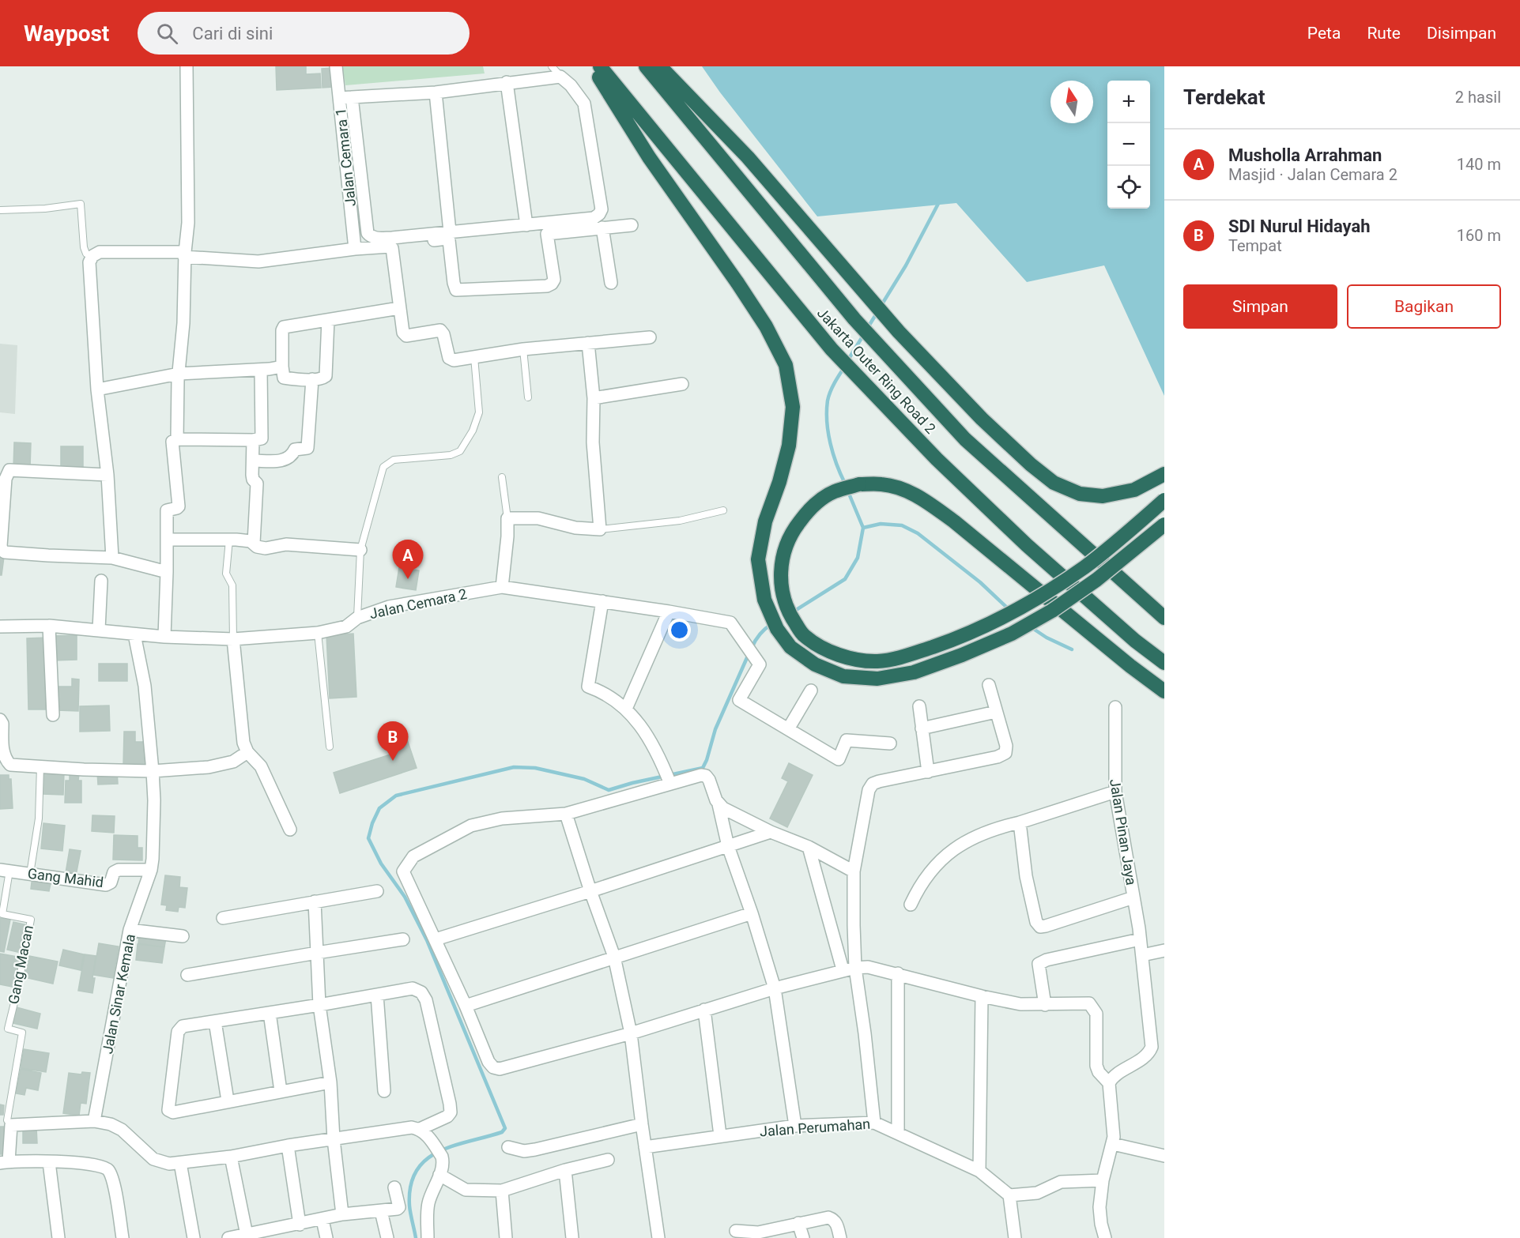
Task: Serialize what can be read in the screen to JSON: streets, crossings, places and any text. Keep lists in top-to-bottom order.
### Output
{
  "streets": {
    "highway": ["Jakarta Outer Ring Road 2"],
    "street": [
      "Jalan Cemara 1",
      "Jalan Cemara 2",
      "Jalan Pinan Jaya",
      "Gang Mahid",
      "Jalan Sinar Kemala",
      "Jalan Perumahan"
    ],
    "lane": ["Gang Macan"]
  },
  "crossings": [
    ["Jalan Cemara 2", "Jalan Sinar Kemala"],
    ["Gang Mahid", "Gang Macan"],
    ["Gang Mahid", "Jalan Sinar Kemala"]
  ],
  "north": "top",
  "page": {
    "header": "Waypost",
    "search": "Cari di sini",
    "nav": ["Peta", "Rute", "Disimpan"],
    "heading": ["Terdekat", "2 hasil"],
    "map_buttons": ["+", "−"],
    "list": [
      {
        "mark": "A",
        "name": "Musholla Arrahman",
        "note": "Masjid · Jalan Cemara 2",
        "value": "140 m"
      },
      {
        "mark": "B",
        "name": "SDI Nurul Hidayah",
        "note": "Tempat",
        "value": "160 m"
      }
    ],
    "buttons": ["Simpan", "Bagikan"],
    "pins": ["A", "B"]
  }
}
